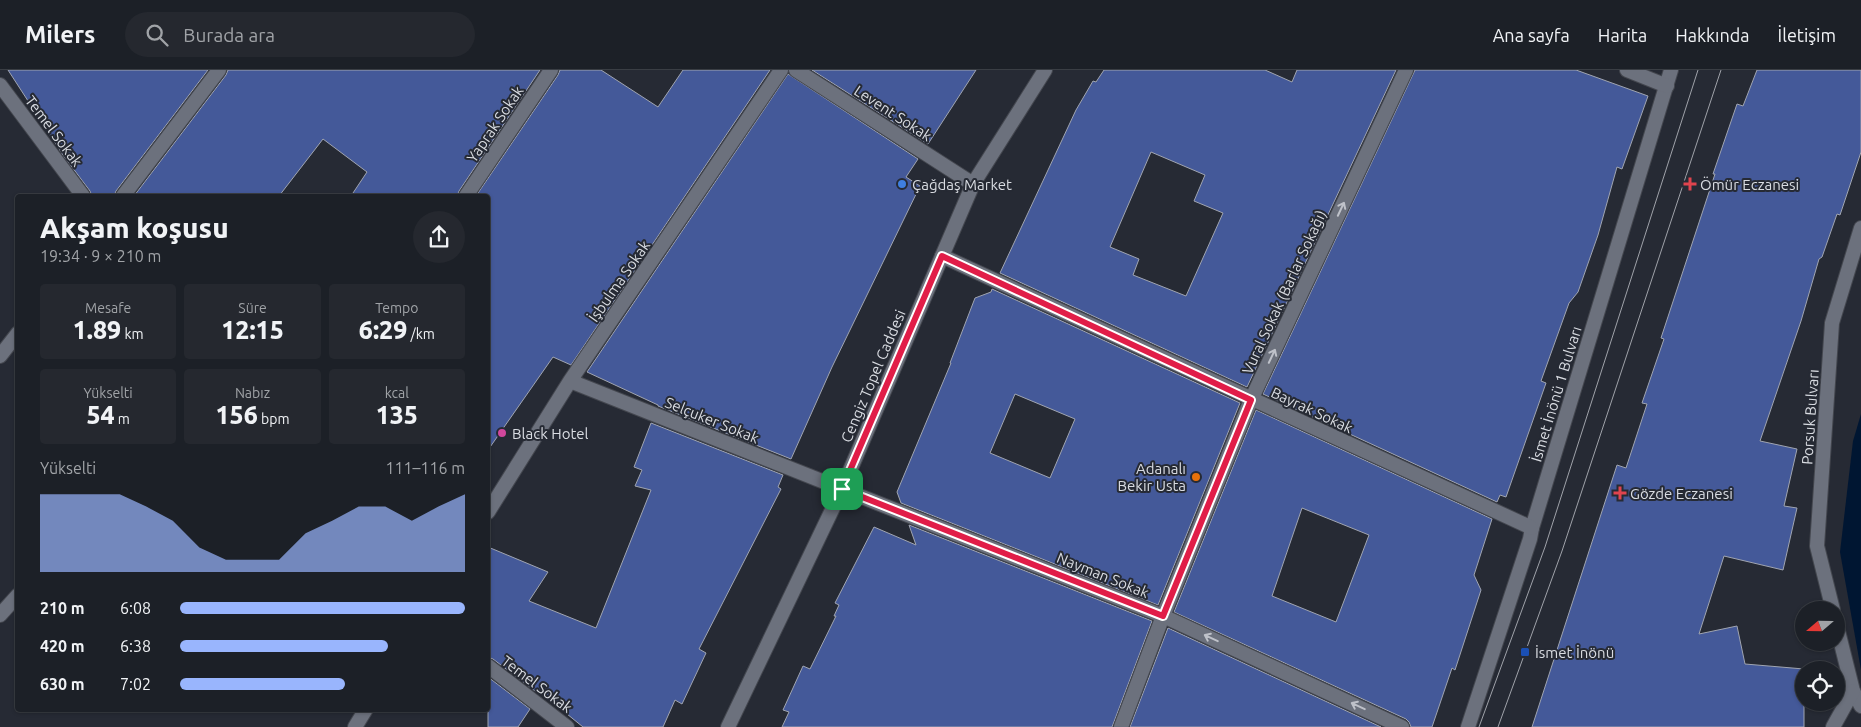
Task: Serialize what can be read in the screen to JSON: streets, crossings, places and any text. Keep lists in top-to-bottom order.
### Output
{
  "streets": {
    "street": [
      "Levent Sokak",
      "Yaprak Sokak",
      "Temel Sokak",
      "İşbulma Sokak",
      "Vural Sokak (Barlar Sokağı)",
      "Cengiz Topel Caddesi",
      "İsmet İnönü 1 Bulvarı",
      "Bayrak Sokak",
      "Porsuk Bulvarı",
      "Selçuker Sokak",
      "Nayman Sokak"
    ]
  },
  "crossings": [
    ["Levent Sokak", "Cengiz Topel Caddesi"],
    ["İşbulma Sokak", "Selçuker Sokak"],
    ["Vural Sokak (Barlar Sokağı)", "Bayrak Sokak"],
    ["Vural Sokak (Barlar Sokağı)", "Nayman Sokak"],
    ["Cengiz Topel Caddesi", "Bayrak Sokak"],
    ["Cengiz Topel Caddesi", "Selçuker Sokak"],
    ["Cengiz Topel Caddesi", "Nayman Sokak"],
    ["İsmet İnönü 1 Bulvarı", "Bayrak Sokak"],
    ["Selçuker Sokak", "Nayman Sokak"]
  ],
  "one_way": ["Vural Sokak (Barlar Sokağı)", "Nayman Sokak"],
  "places": {
    "other": ["Çağdaş Market", "Black Hotel", "Adanalı Bekir Usta"],
    "health": ["Ömür Eczanesi", "Gözde Eczanesi"],
    "transit": ["İsmet İnönü"]
  },
  "north": "left",
  "page": {
    "header": "Milers",
    "search": "Burada ara",
    "nav": [
      "Ana sayfa",
      "Harita",
      "Hakkında",
      "İletişim"
    ],
    "heading": ["Akşam koşusu", "19:34 · 9 × 210 m"],
    "stats": [
      ["Mesafe", "1.89 km"],
      ["Süre", "12:15"],
      ["Tempo", "6:29 /km"],
      ["Yükselti", "54 m"],
      ["Nabız", "156 bpm"],
      ["kcal", "135"]
    ],
    "chart": ["Yükselti", "111–116 m"],
    "list": [
      {
        "name": "210 m",
        "note": "6:08"
      },
      {
        "name": "420 m",
        "note": "6:38"
      },
      {
        "name": "630 m",
        "note": "7:02"
      }
    ]
  }
}
